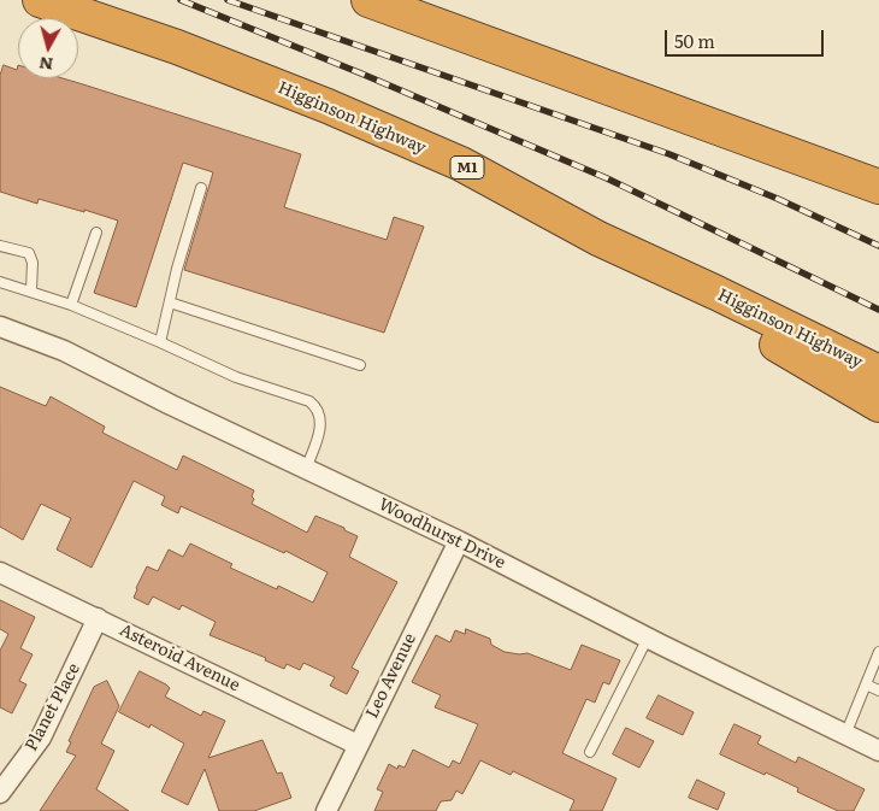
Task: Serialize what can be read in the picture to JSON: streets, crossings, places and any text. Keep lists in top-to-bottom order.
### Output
{
  "streets": {
    "highway": ["Higginson Highway", "M1"],
    "street": [
      "Woodhurst Drive",
      "Asteroid Avenue",
      "Leo Avenue",
      "Planet Place"
    ]
  },
  "crossings": [
    ["Woodhurst Drive", "Leo Avenue"],
    ["Asteroid Avenue", "Leo Avenue"],
    ["Asteroid Avenue", "Planet Place"]
  ],
  "scale_bar": "50 m",
  "north": "bottom"
}
